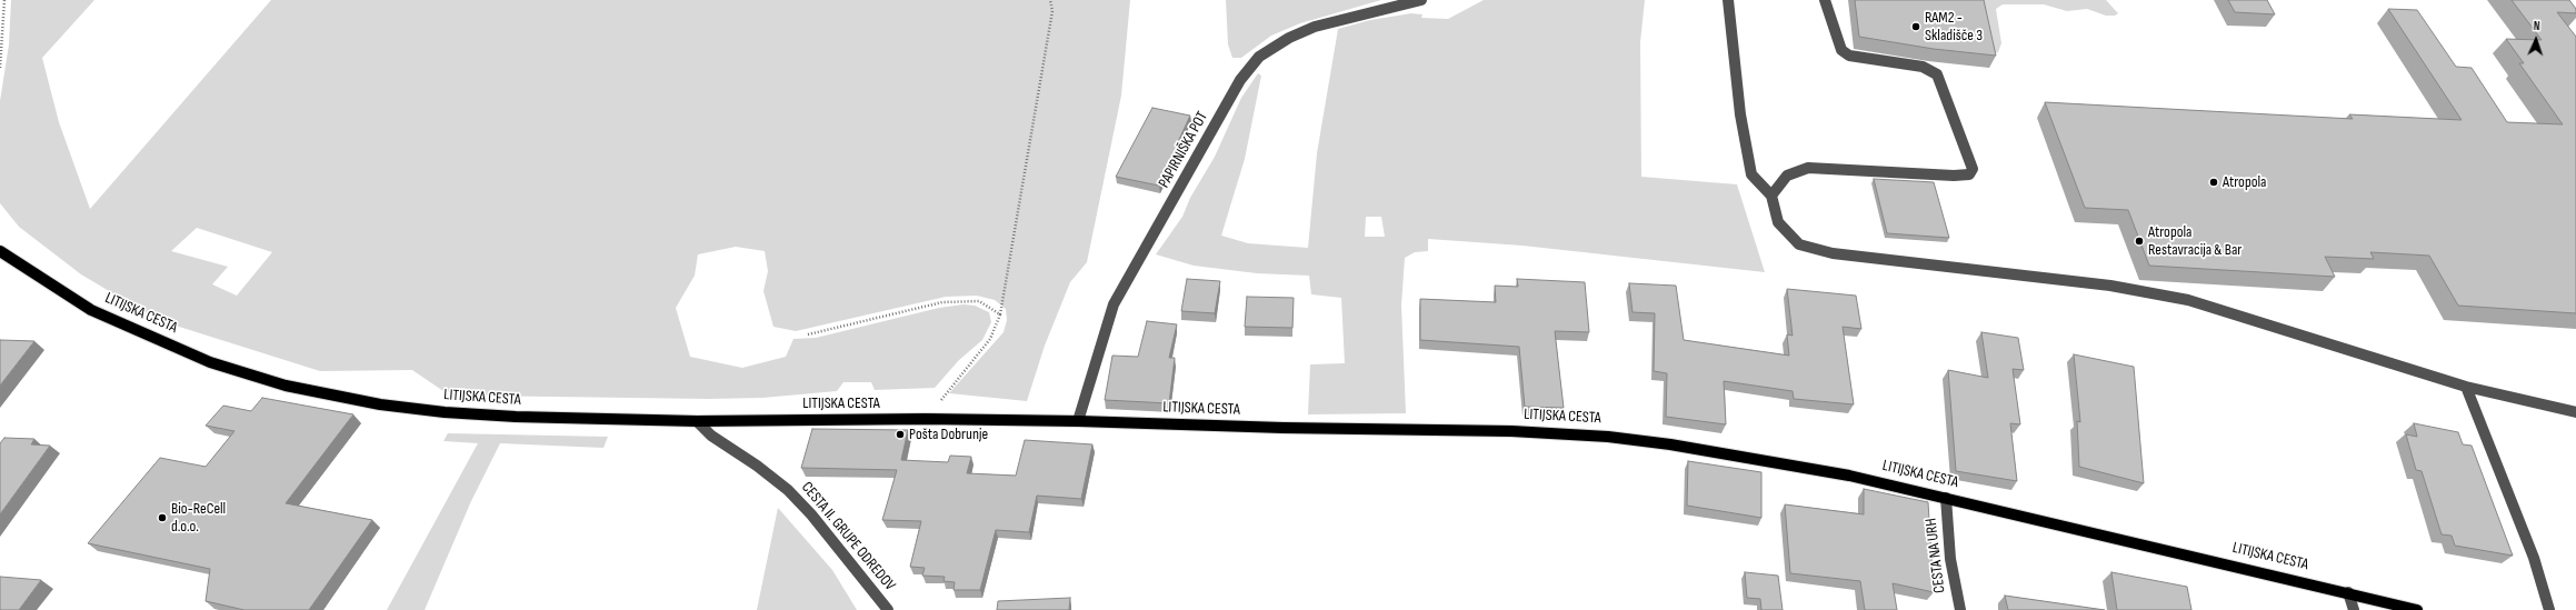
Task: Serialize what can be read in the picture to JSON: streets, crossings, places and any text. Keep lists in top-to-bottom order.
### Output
{
  "streets": {
    "main road": ["LITIJSKA CESTA"],
    "street": ["PAPIRNIŠKA POT", "CESTA II. GRUPE ODREDOV", "CESTA NA URH"]
  },
  "crossings": [
    ["PAPIRNIŠKA POT", "LITIJSKA CESTA"],
    ["LITIJSKA CESTA", "CESTA II. GRUPE ODREDOV"],
    ["LITIJSKA CESTA", "CESTA NA URH"]
  ],
  "places": [
    "RAM2 - Skladišče 3",
    "Atropola",
    "Atropola Restavracija & Bar",
    "Pošta Dobrunje",
    "Bio-ReCell d.o.o."
  ],
  "north": "top"
}
